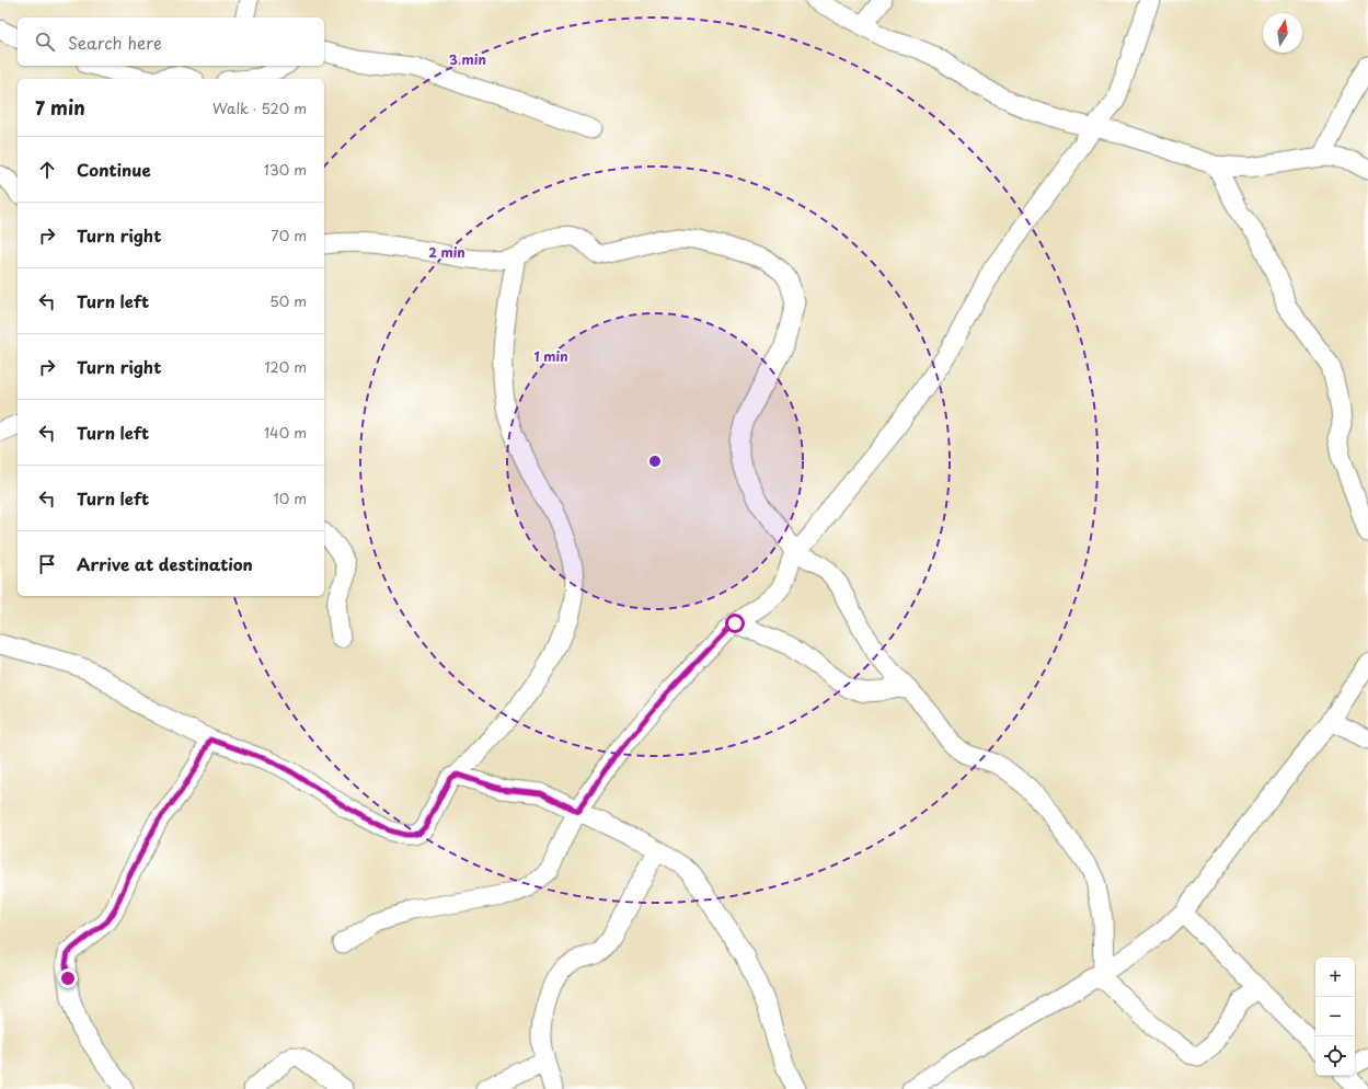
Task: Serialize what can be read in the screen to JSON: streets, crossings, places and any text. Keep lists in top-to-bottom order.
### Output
{
  "north": "top",
  "page": {
    "search": "Search here",
    "heading": ["7 min", "Walk · 520 m"],
    "list": [
      ["Continue", "130 m"],
      ["Turn right", "70 m"],
      ["Turn left", "50 m"],
      ["Turn right", "120 m"],
      ["Turn left", "140 m"],
      ["Turn left", "10 m"],
      "Arrive at destination"
    ],
    "map_buttons": ["+", "−"]
  },
  "rings": ["3 min", "2 min", "1 min"]
}
